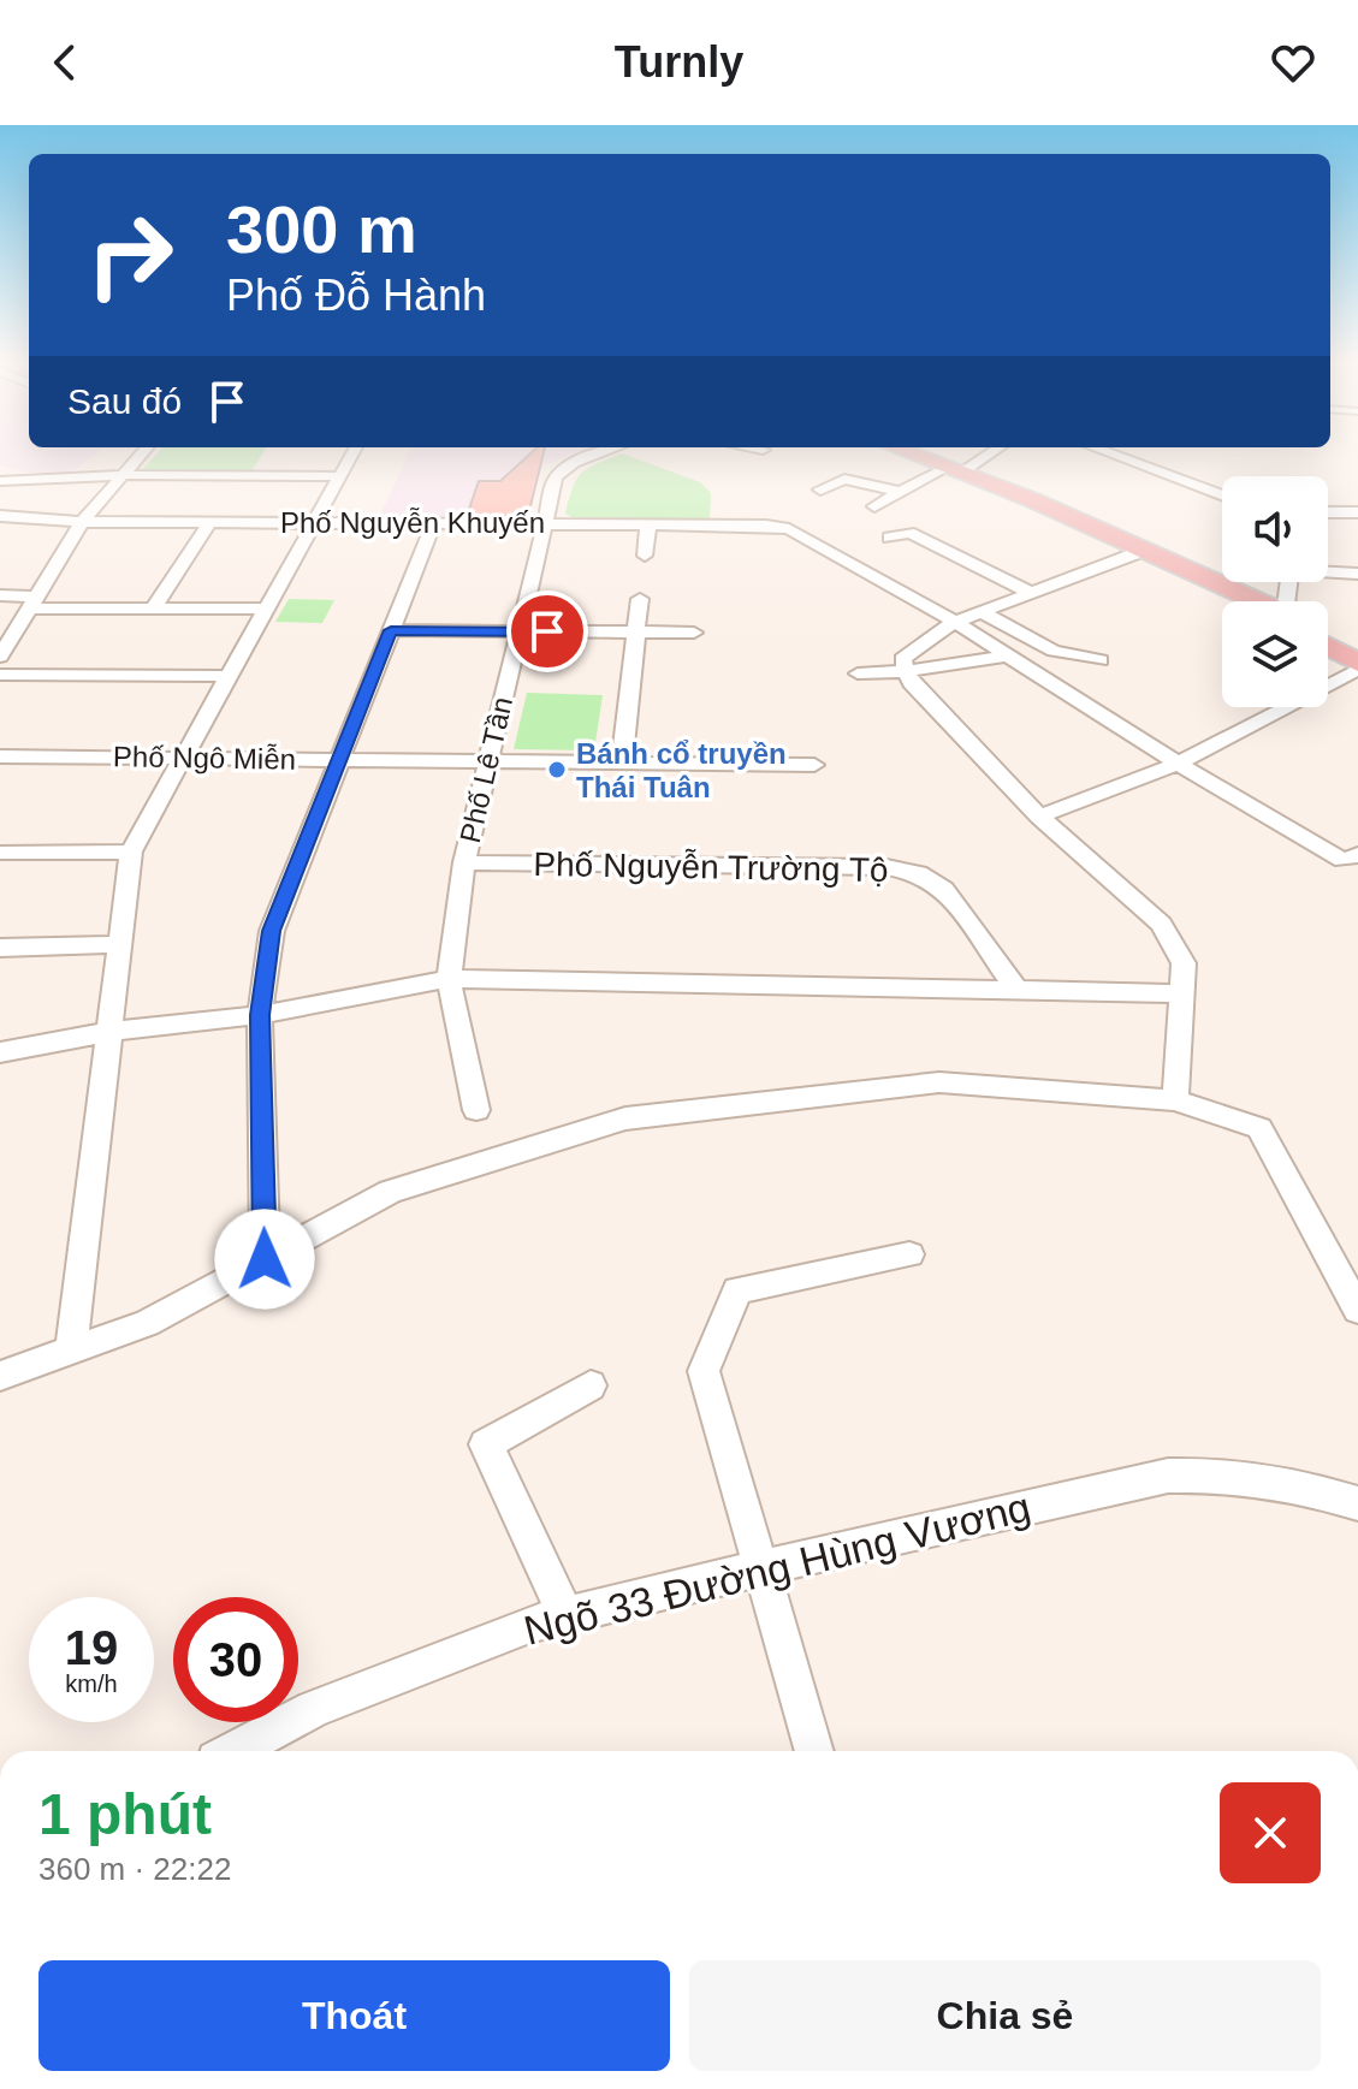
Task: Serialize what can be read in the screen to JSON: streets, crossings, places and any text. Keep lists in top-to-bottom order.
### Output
{
  "streets": {
    "street": [
      "Phố Nguyễn Khuyến",
      "Phố Ngô Miễn",
      "Phố Lê Tần",
      "Phố Nguyễn Trường Tộ",
      "Ngõ 33 Đường Hùng Vương"
    ]
  },
  "crossings": [
    ["Phố Nguyễn Khuyến", "Phố Lê Tần"],
    ["Phố Ngô Miễn", "Phố Lê Tần"],
    ["Phố Lê Tần", "Phố Nguyễn Trường Tộ"]
  ],
  "places": ["Bánh cổ truyền Thái Tuân"],
  "page": {
    "header": "Turnly",
    "turn": ["300 m", "Phố Đỗ Hành"],
    "then": "Sau đó",
    "speed": "19 km/h",
    "limit": "30",
    "heading": ["1 phút", "360 m · 22:22"],
    "buttons": ["Thoát", "Chia sẻ"]
  }
}
